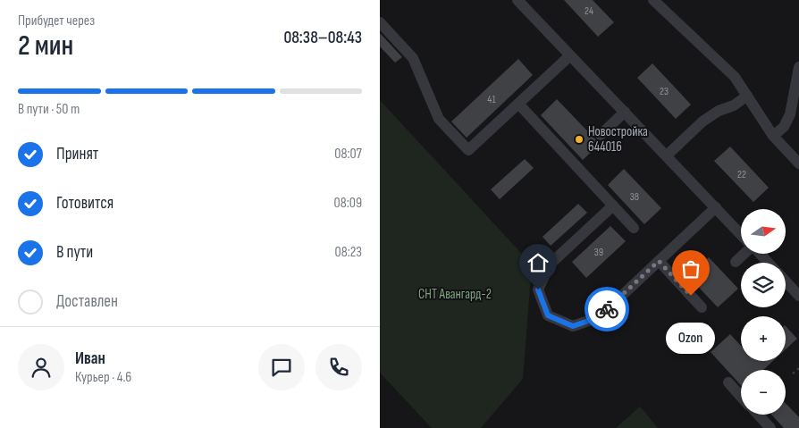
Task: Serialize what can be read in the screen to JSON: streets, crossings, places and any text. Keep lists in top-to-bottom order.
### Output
{
  "parks": ["СНТ Авангард-2"],
  "places": ["Новостройка 644016", "Ozon"],
  "house_numbers": [
    "24",
    "23",
    "41",
    "22",
    "38",
    "39"
  ],
  "north": "right",
  "page": {
    "heading": ["2 мин", "Прибудет через", "08:38–08:43"],
    "panel": ["Иван", "Курьер · 4.6"],
    "bar": "В пути · 50 m",
    "list": [
      ["Принят", "08:07"],
      ["Готовится", "08:09"],
      ["В пути", "08:23"],
      "Доставлен"
    ],
    "map_buttons": ["+", "−"],
    "bubble": "Ozon"
  }
}
